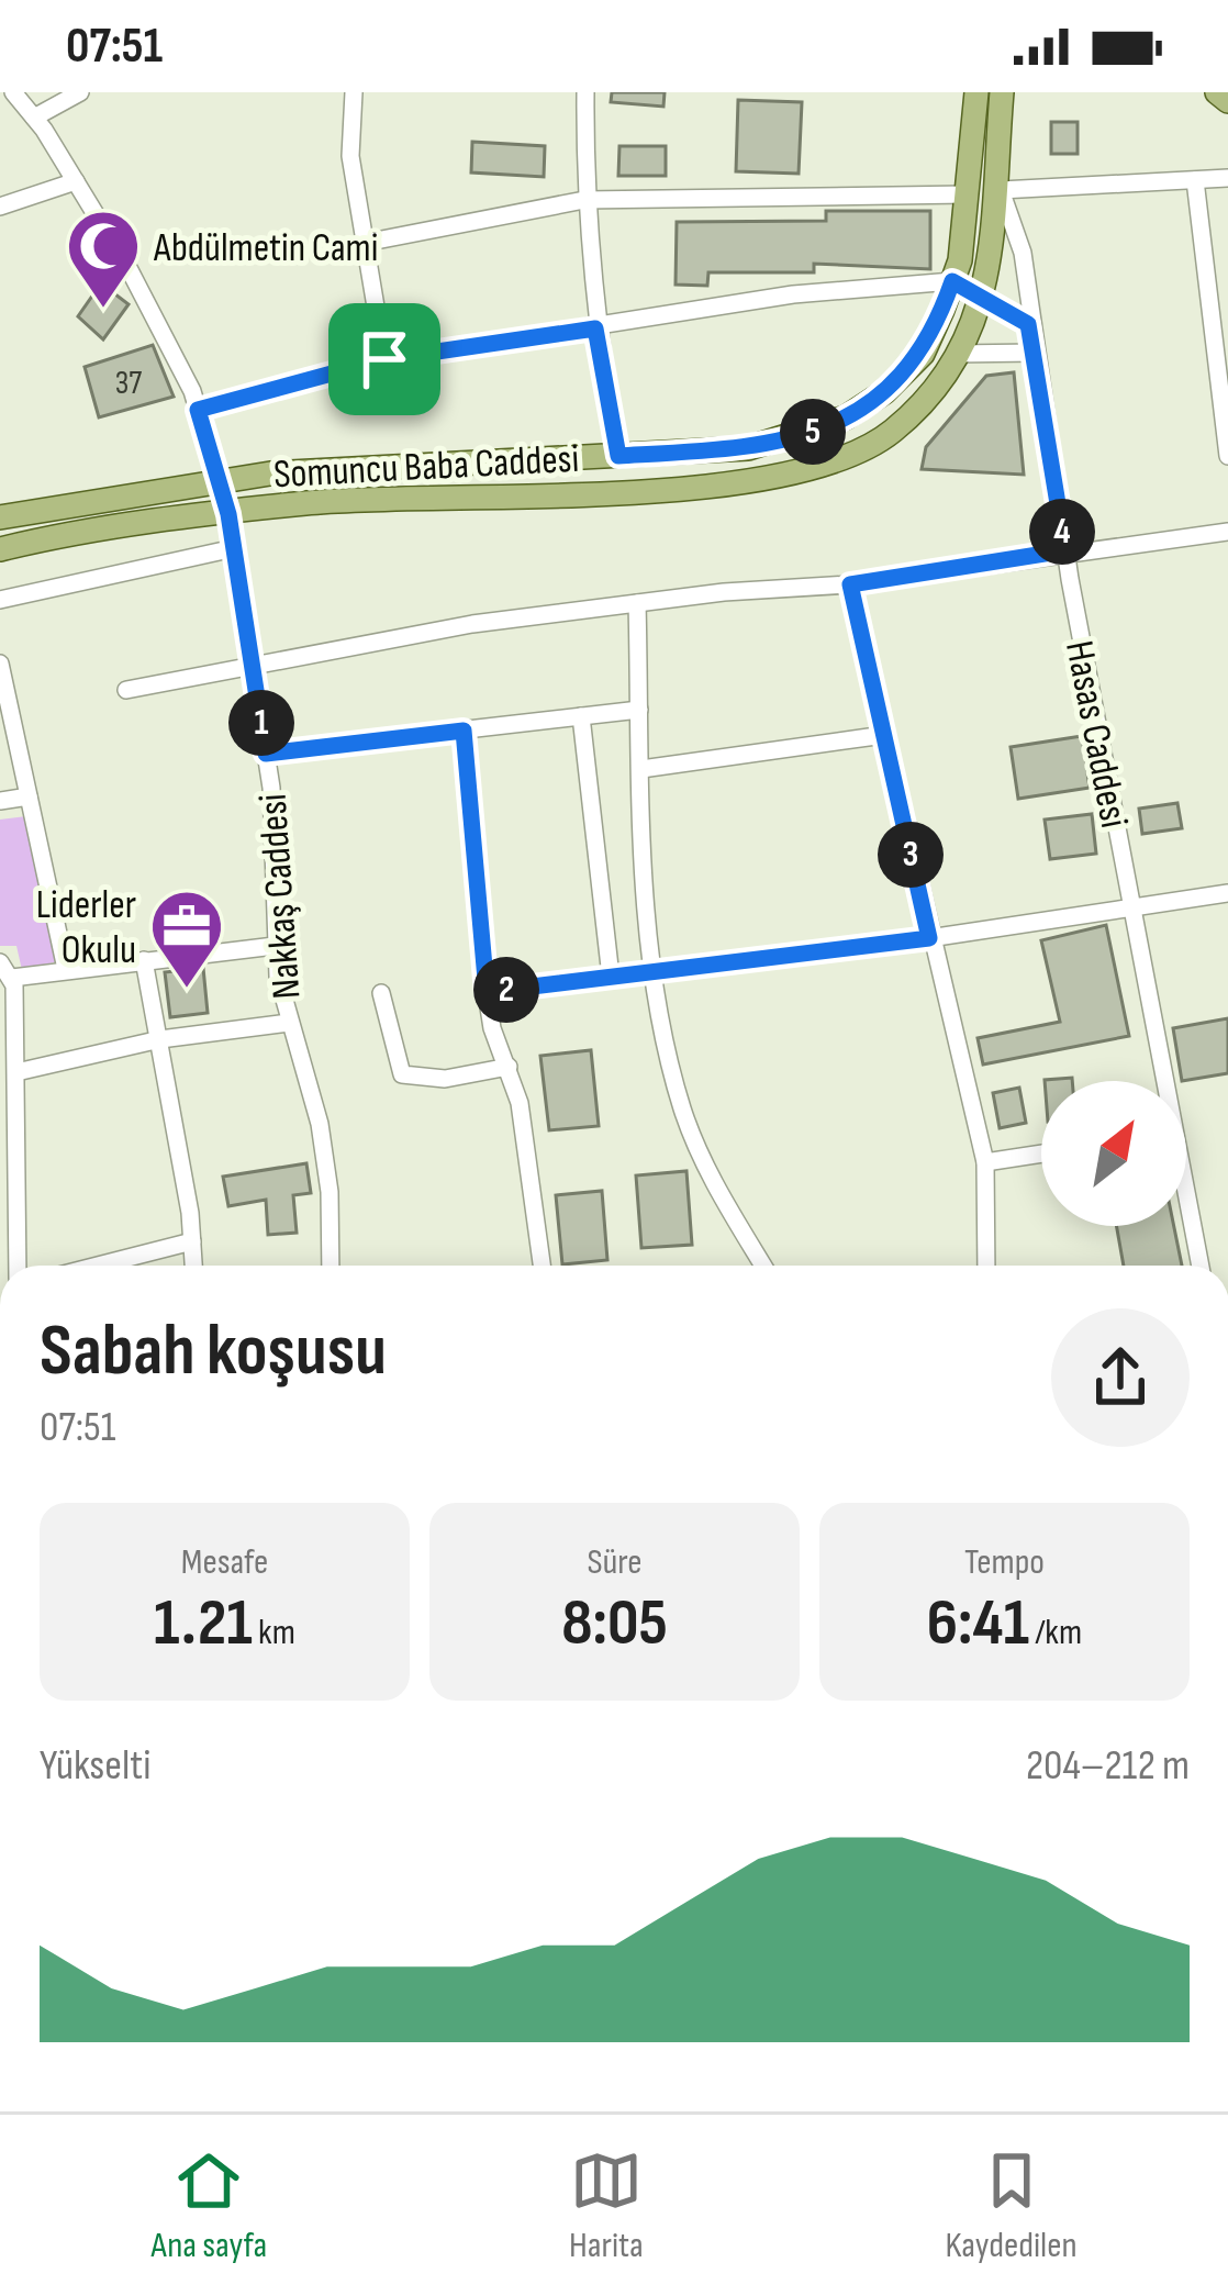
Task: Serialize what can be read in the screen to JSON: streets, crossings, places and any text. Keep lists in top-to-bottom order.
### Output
{
  "streets": {
    "main road": ["Somuncu Baba Caddesi"],
    "street": ["Hasas Caddesi", "Nakkaş Caddesi"]
  },
  "crossings": [
    ["Somuncu Baba Caddesi", "Hasas Caddesi"],
    ["Somuncu Baba Caddesi", "Nakkaş Caddesi"]
  ],
  "places": {
    "mosque": ["Abdülmetin Cami"],
    "office": ["Liderler Okulu"]
  },
  "house_numbers": ["37"],
  "north": "top right",
  "page": {
    "status": "07:51",
    "pins": [
      "5",
      "4",
      "1",
      "3",
      "2"
    ],
    "heading": ["Sabah koşusu", "07:51"],
    "stats": [
      ["Mesafe", "1.21 km"],
      ["Süre", "8:05"],
      ["Tempo", "6:41 /km"]
    ],
    "chart": ["Yükselti", "204–212 m"],
    "tabs": ["Ana sayfa", "Harita", "Kaydedilen"]
  }
}
